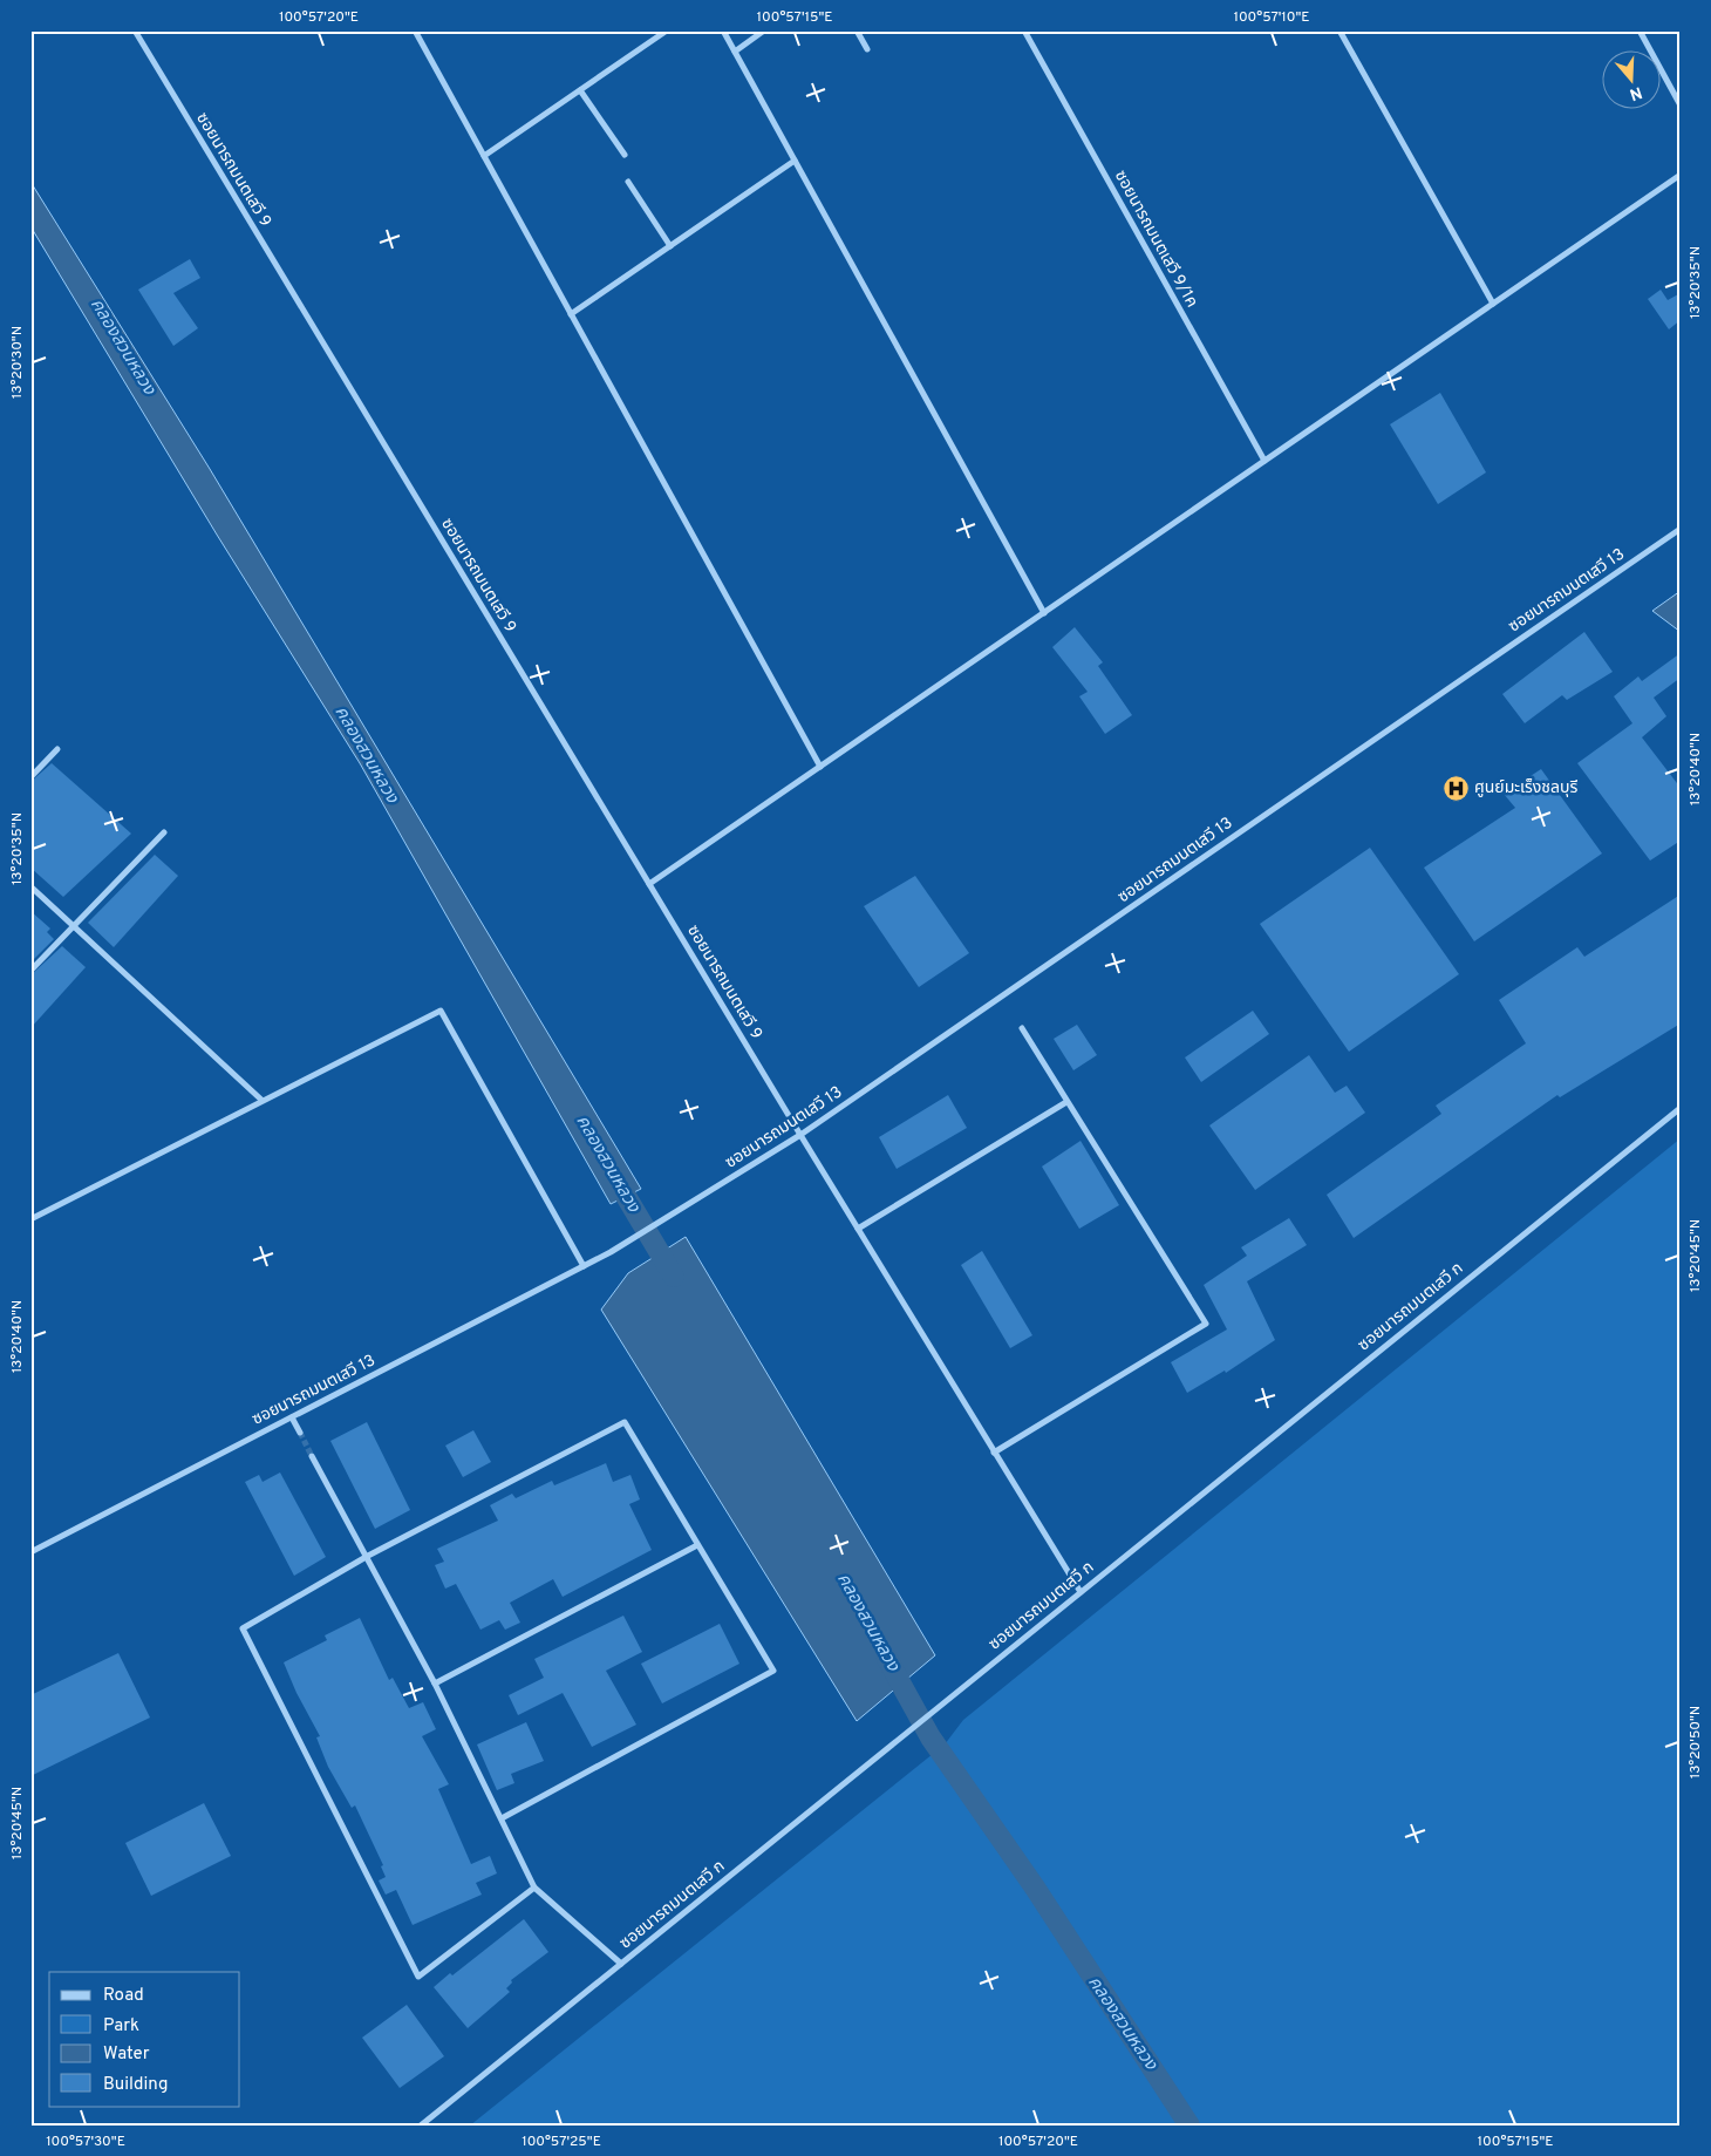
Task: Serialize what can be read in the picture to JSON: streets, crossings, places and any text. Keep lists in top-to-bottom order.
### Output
{
  "streets": {
    "street": [
      "ซอยนารถมนตเสวี 9",
      "ซอยนารถมนตเสวี 9/1ค",
      "ซอยนารถมนตเสวี 13",
      "ซอยนารถมนตเสวี ก"
    ]
  },
  "crossings": [
    ["ซอยนารถมนตเสวี 9", "ซอยนารถมนตเสวี 13"],
    ["ซอยนารถมนตเสวี 9", "ซอยนารถมนตเสวี ก"]
  ],
  "water": ["คลองสวนหลวง"],
  "places": {
    "hospital": ["ศูนย์มะเร็งชลบุรี"]
  },
  "legend": [
    "Road",
    "Park",
    "Water",
    "Building"
  ],
  "north": "bottom",
  "coordinates": [
    "100°57'20\"E",
    "100°57'15\"E",
    "100°57'10\"E",
    "13°20'35\"N",
    "13°20'30\"N",
    "13°20'40\"N",
    "13°20'45\"N",
    "13°20'50\"N",
    "100°57'30\"E",
    "100°57'25\"E"
  ]
}
